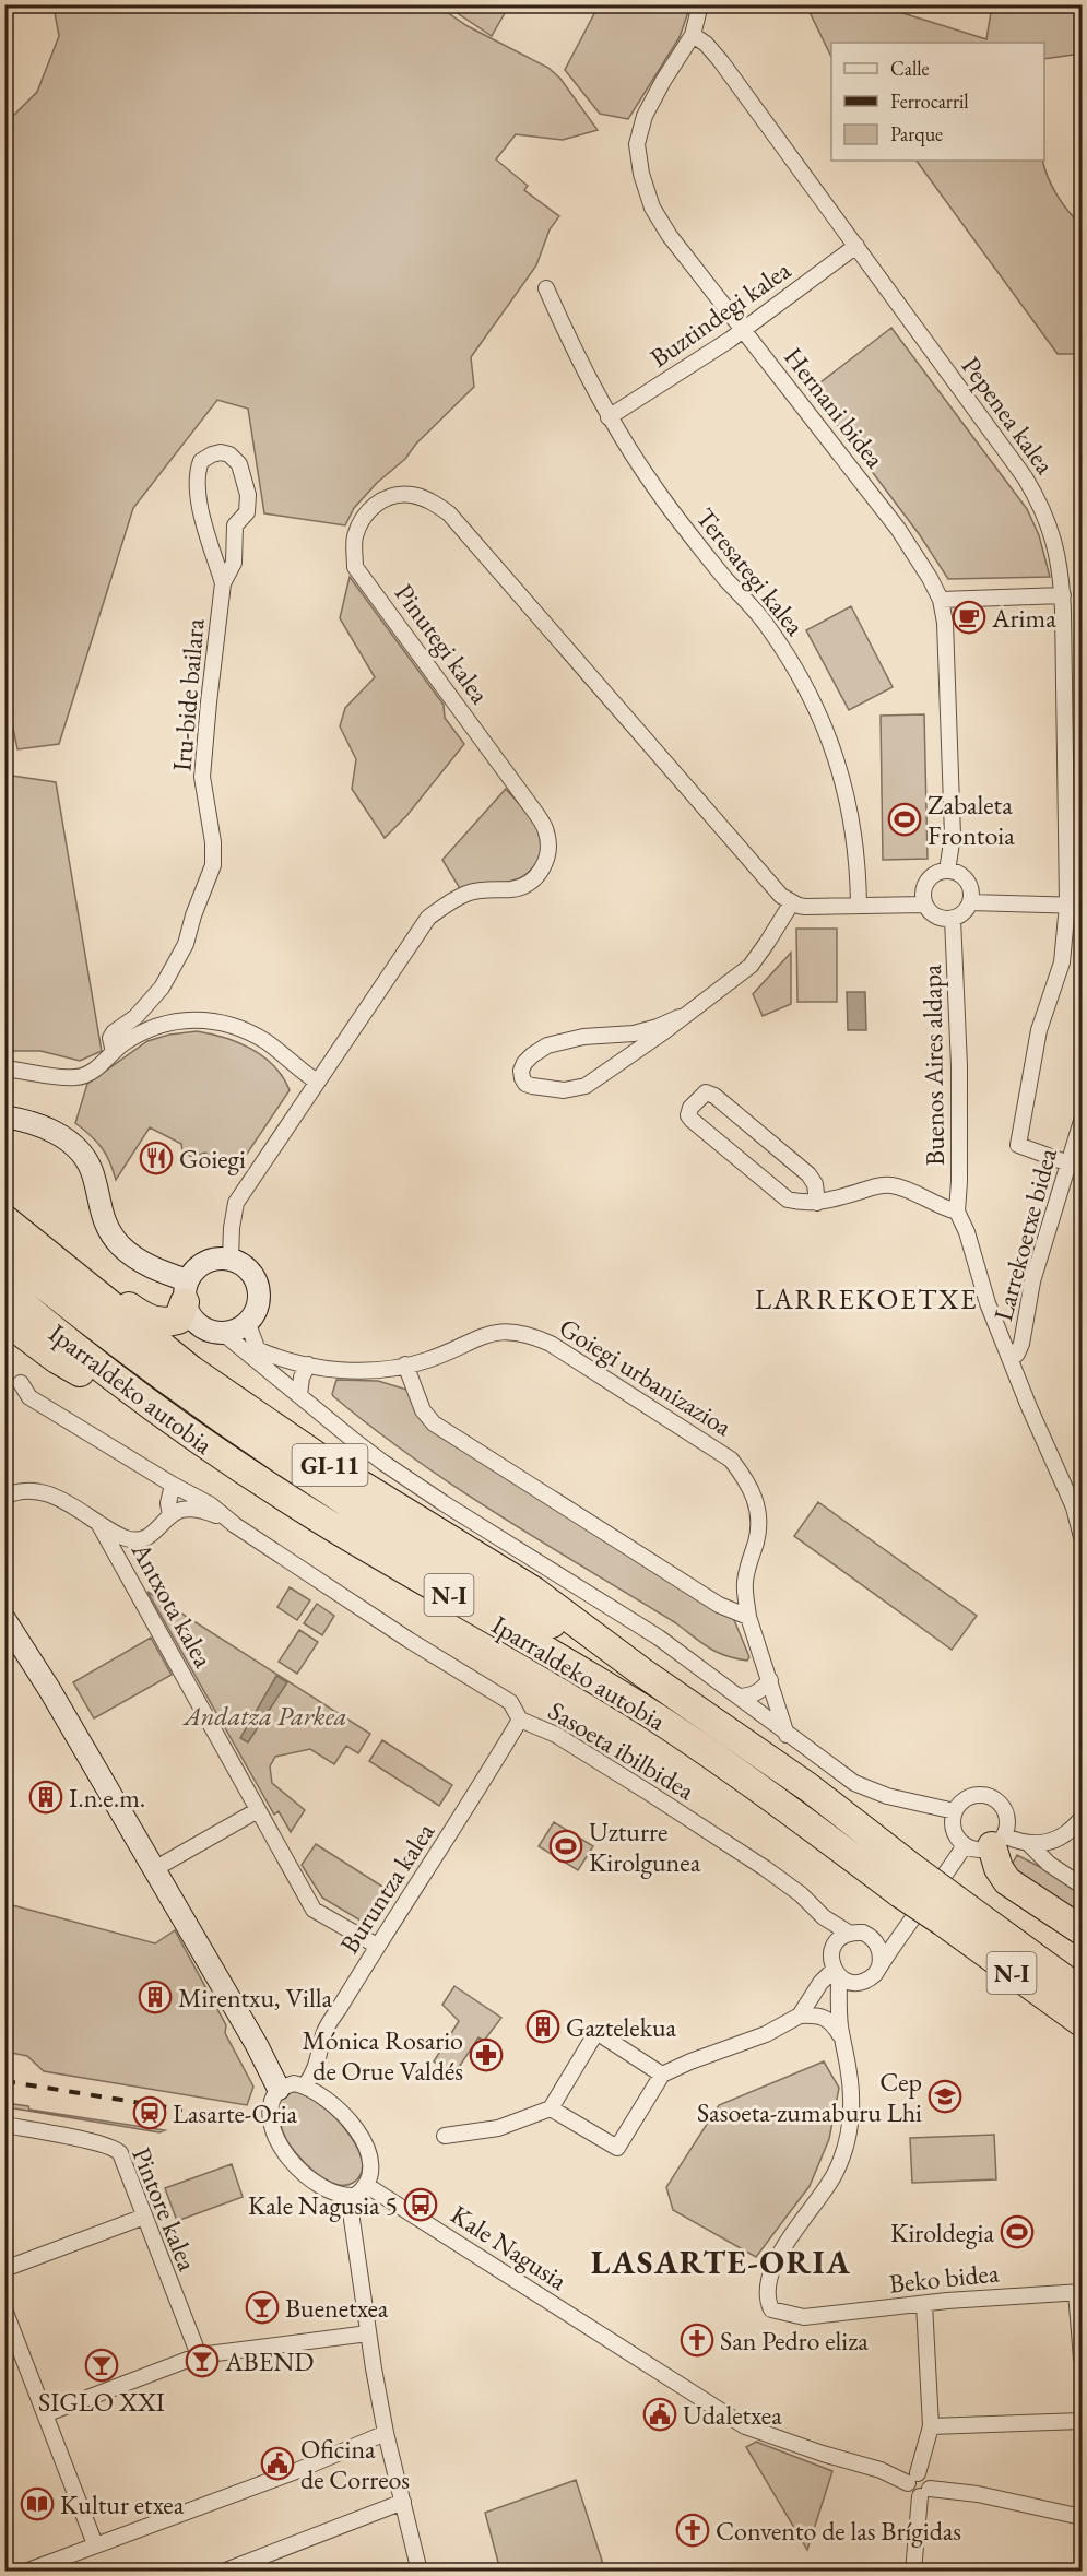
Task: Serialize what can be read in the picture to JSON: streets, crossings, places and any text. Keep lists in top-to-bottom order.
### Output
{
  "streets": {
    "highway": ["Iparraldeko autobia", "GI-11", "N-I"],
    "street": [
      "Buztindegi kalea",
      "Hernani bidea",
      "Pepenea kalea",
      "Teresategi kalea",
      "Pinutegi kalea",
      "Iru-bide bailara",
      "Buenos Aires aldapa",
      "Larrekoetxe bidea",
      "Goiegi urbanizazioa",
      "Antxota kalea",
      "Sasoeta ibilbidea",
      "Buruntza kalea",
      "Pintore kalea",
      "Kale Nagusia",
      "Beko bidea"
    ]
  },
  "crossings": [
    ["Buztindegi kalea", "Hernani bidea"],
    ["Buztindegi kalea", "Pepenea kalea"],
    ["Buztindegi kalea", "Teresategi kalea"],
    ["Hernani bidea", "Pepenea kalea"],
    ["Hernani bidea", "Buenos Aires aldapa"],
    ["Pepenea kalea", "Larrekoetxe bidea"],
    ["Pinutegi kalea", "Iru-bide bailara"],
    ["Buenos Aires aldapa", "Larrekoetxe bidea"],
    ["Iparraldeko autobia", "GI-11"],
    ["Iparraldeko autobia", "N-I"],
    ["GI-11", "N-I"],
    ["Antxota kalea", "Buruntza kalea"],
    ["Sasoeta ibilbidea", "Buruntza kalea"]
  ],
  "districts": ["LARREKOETXE", "LASARTE-ORIA"],
  "parks": ["Andatza Parkea"],
  "places": {
    "cafe": ["Arima"],
    "sports": ["Zabaleta Frontoia", "Uzturre Kirolgunea", "Kiroldegia"],
    "restaurant": ["Goiegi"],
    "building": ["I.n.e.m.", "Mirentxu, Villa", "Gaztelekua"],
    "pharmacy": ["Mónica Rosario de Orue Valdés"],
    "school or university": ["Cep Sasoeta-zumaburu Lhi"],
    "station": ["Lasarte-Oria"],
    "bus stop": ["Kale Nagusia 5"],
    "bar": ["Buenetxea", "ABEND", "SIGLO XXI"],
    "church": ["San Pedro eliza", "Convento de las Brígidas"],
    "public building": ["Udaletxea", "Oficina de Correos"],
    "library": ["Kultur etxea"]
  },
  "legend": ["Calle", "Ferrocarril", "Parque"]
}
